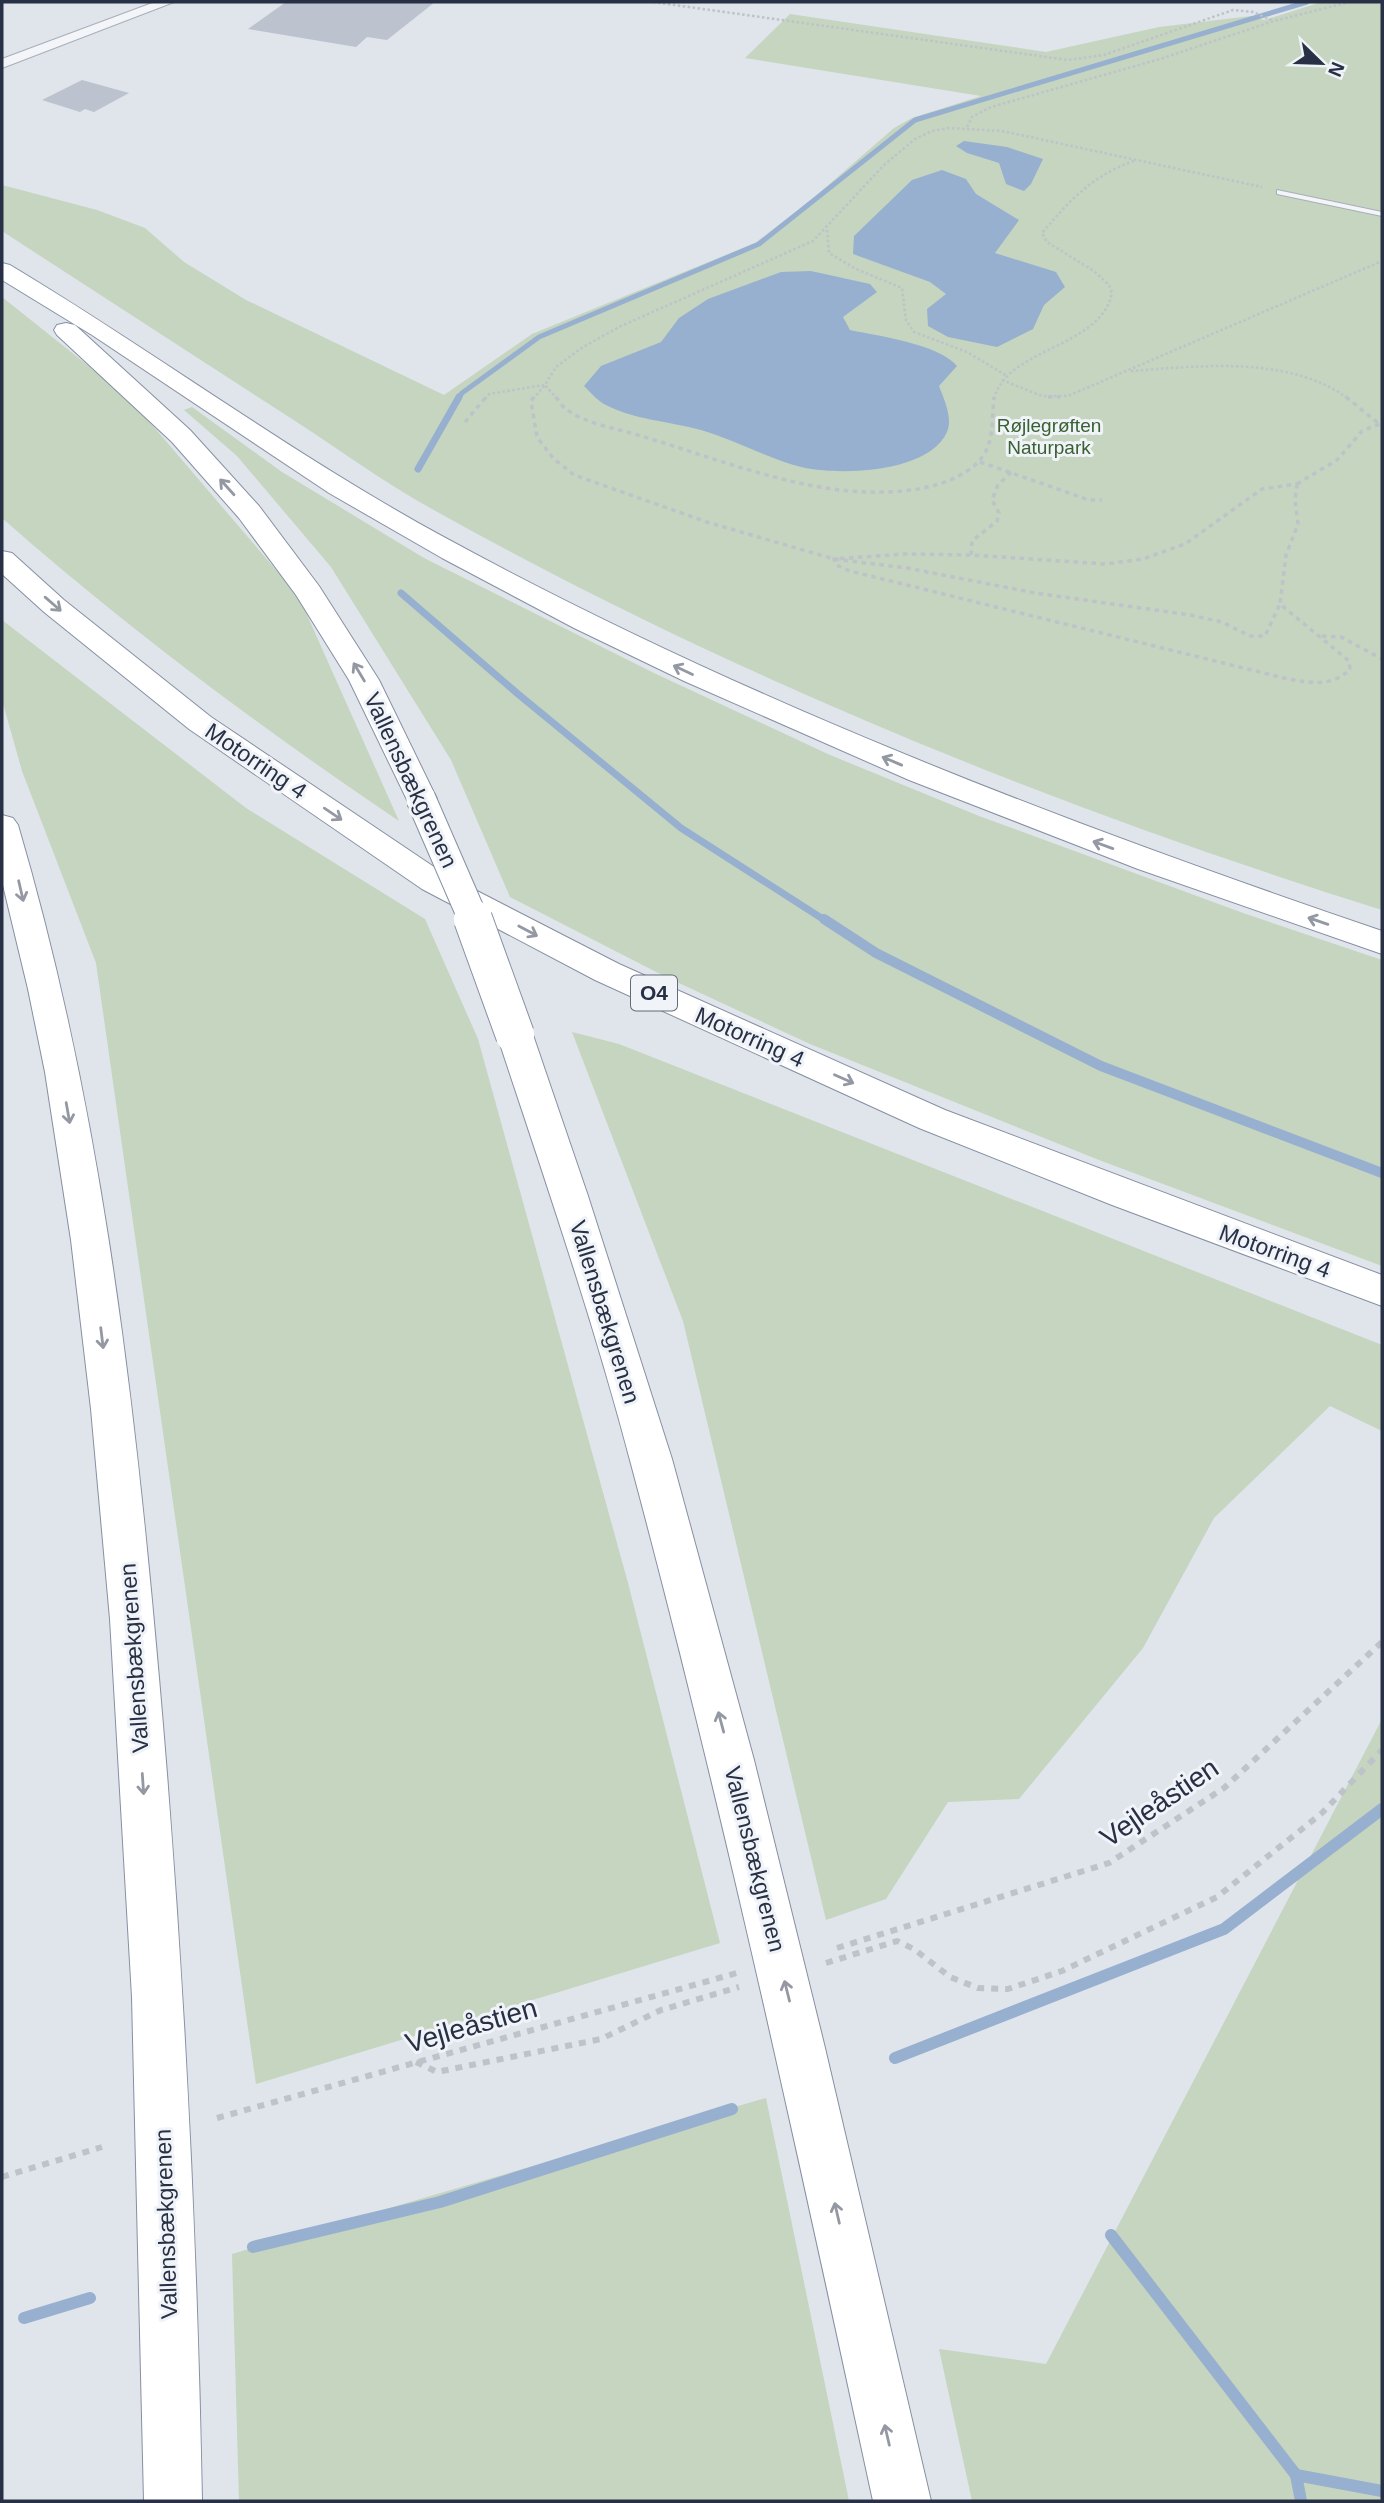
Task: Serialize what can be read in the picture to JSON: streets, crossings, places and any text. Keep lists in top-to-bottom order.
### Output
{
  "streets": {
    "highway": ["Motorring 4", "Vallensbækgrenen", "O4"],
    "path": ["Vejleåstien"]
  },
  "parks": ["Røjlegrøften Naturpark"],
  "north": "bottom right"
}
